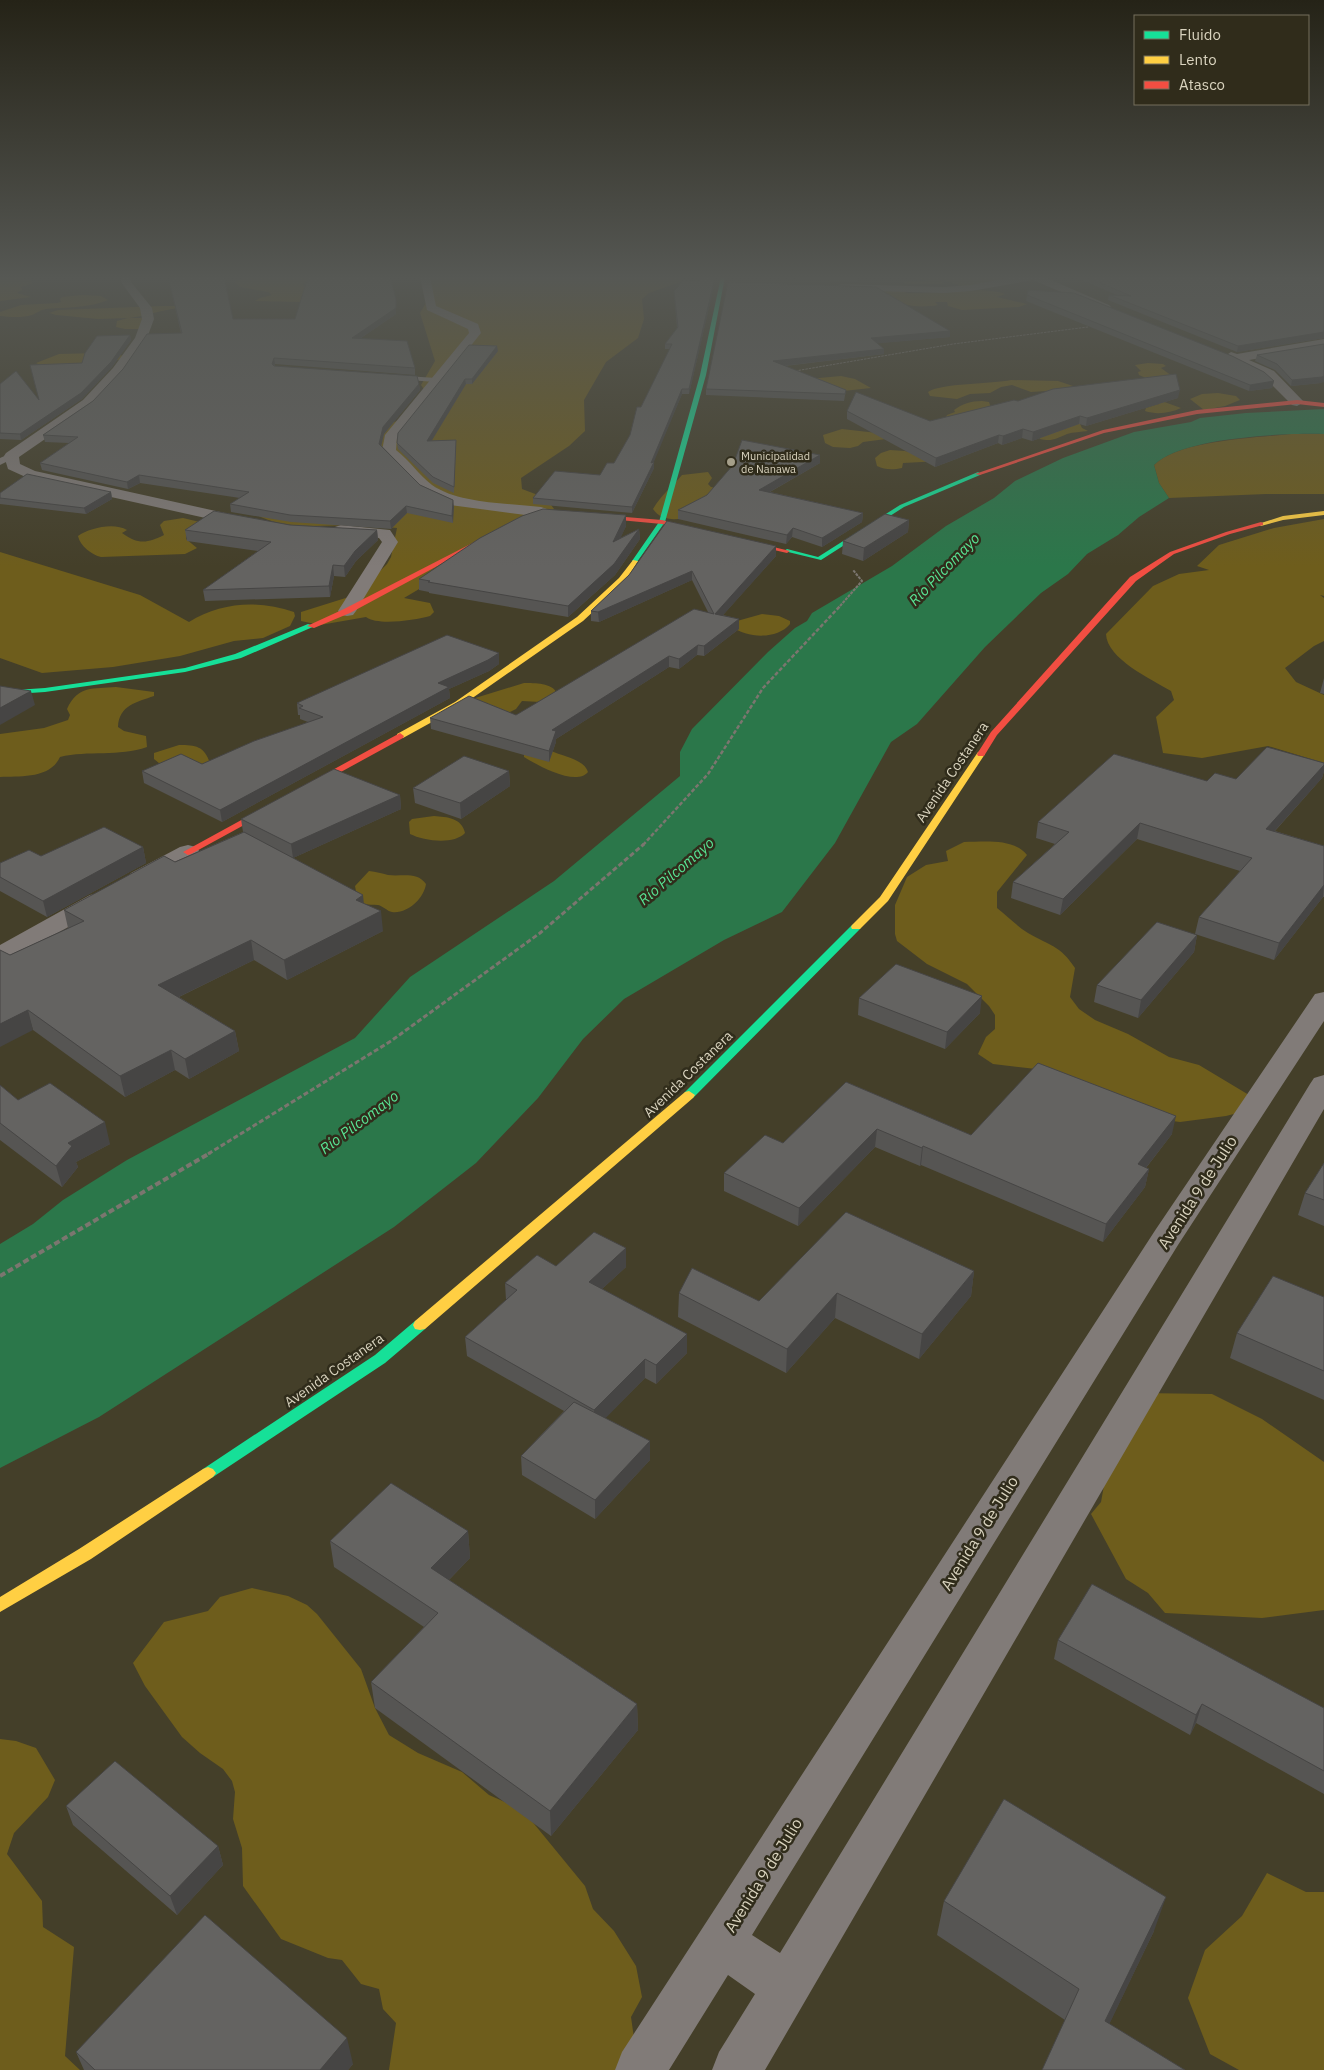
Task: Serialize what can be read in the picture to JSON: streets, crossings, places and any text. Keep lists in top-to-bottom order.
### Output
{
  "streets": {
    "street": ["Avenida Costanera", "Avenida 9 de Julio"]
  },
  "water": ["Río Pilcomayo"],
  "places": ["Municipalidad de Nanawa"],
  "legend": ["Fluido", "Lento", "Atasco"]
}
